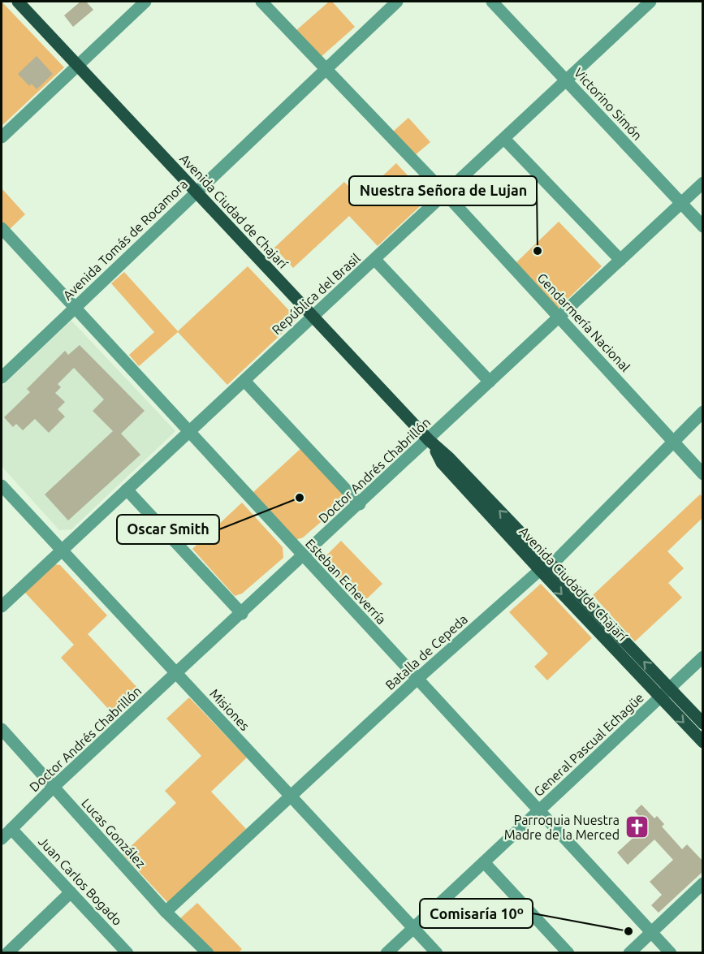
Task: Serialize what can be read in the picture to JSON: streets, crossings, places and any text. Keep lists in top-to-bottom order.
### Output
{
  "streets": {
    "main road": ["Avenida Ciudad de Chajarí"],
    "street": [
      "Victorino Simón",
      "Avenida Tomás de Rocamora",
      "República del Brasil",
      "Gendarmería Nacional",
      "Doctor Andrés Chabrillón",
      "Esteban Echeverría",
      "Batalla de Cepeda",
      "Misiones",
      "General Pascual Echagüe",
      "Lucas González",
      "Juan Carlos Bogado"
    ]
  },
  "crossings": [
    ["Victorino Simón", "República del Brasil"],
    ["Victorino Simón", "Doctor Andrés Chabrillón"],
    ["Avenida Ciudad de Chajarí", "Avenida Tomás de Rocamora"],
    ["Avenida Ciudad de Chajarí", "República del Brasil"],
    ["Avenida Ciudad de Chajarí", "Doctor Andrés Chabrillón"],
    ["Avenida Ciudad de Chajarí", "Batalla de Cepeda"],
    ["Avenida Ciudad de Chajarí", "General Pascual Echagüe"],
    ["Avenida Tomás de Rocamora", "Gendarmería Nacional"],
    ["Avenida Tomás de Rocamora", "Esteban Echeverría"],
    ["República del Brasil", "Gendarmería Nacional"],
    ["República del Brasil", "Esteban Echeverría"],
    ["República del Brasil", "Misiones"],
    ["Gendarmería Nacional", "Doctor Andrés Chabrillón"],
    ["Gendarmería Nacional", "Batalla de Cepeda"],
    ["Doctor Andrés Chabrillón", "Esteban Echeverría"],
    ["Doctor Andrés Chabrillón", "Misiones"],
    ["Doctor Andrés Chabrillón", "Lucas González"],
    ["Doctor Andrés Chabrillón", "Juan Carlos Bogado"],
    ["Esteban Echeverría", "Batalla de Cepeda"],
    ["Esteban Echeverría", "General Pascual Echagüe"],
    ["Batalla de Cepeda", "Misiones"],
    ["Batalla de Cepeda", "Lucas González"],
    ["Misiones", "General Pascual Echagüe"]
  ],
  "places": {
    "other": ["Nuestra Señora de Lujan", "Oscar Smith", "Comisaría 10º"],
    "church": ["Parroquia Nuestra Madre de la Merced"]
  }
}
